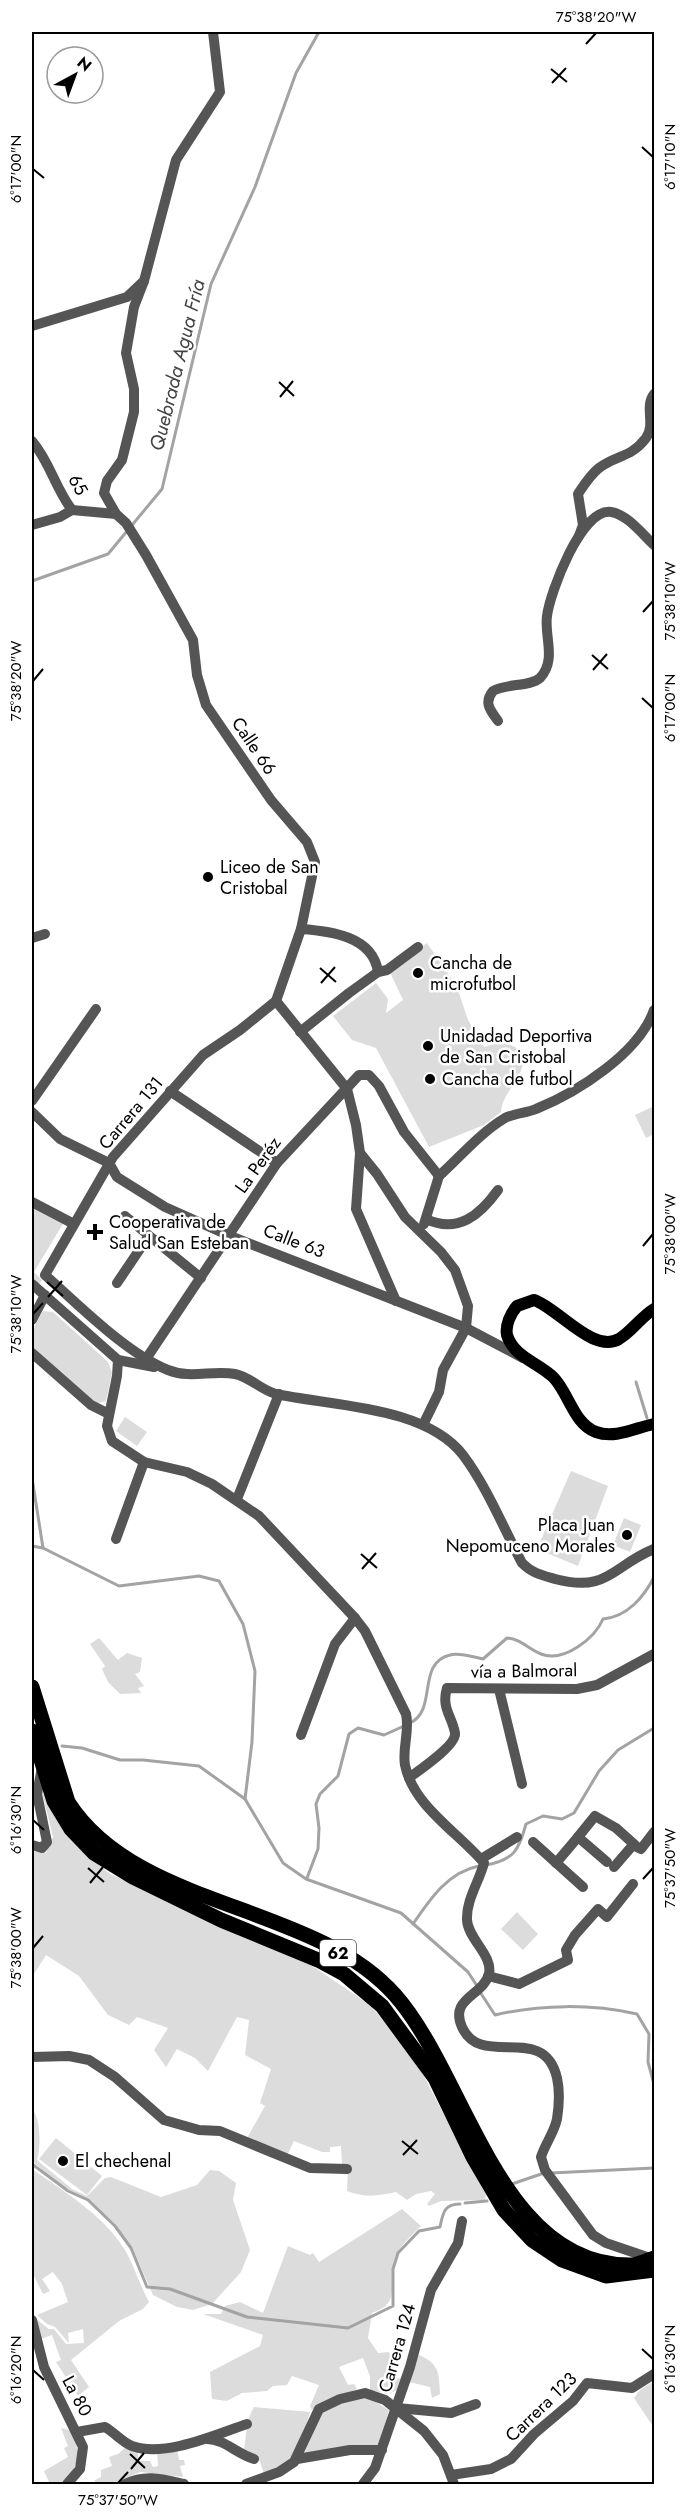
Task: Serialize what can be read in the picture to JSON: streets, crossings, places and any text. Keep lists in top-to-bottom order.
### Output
{
  "streets": {
    "highway": ["62"],
    "street": [
      "65",
      "Calle 66",
      "Carrera 131",
      "La Peréz",
      "Calle 63",
      "vía a Balmoral",
      "Carrera 124",
      "La 80",
      "Carrera 123"
    ]
  },
  "crossings": [
    ["65", "Calle 66"],
    ["Calle 66", "Carrera 131"],
    ["Carrera 131", "Calle 63"],
    ["La Peréz", "Calle 63"]
  ],
  "water": ["Quebrada Agua Fría"],
  "places": {
    "other": [
      "Liceo de San Cristobal",
      "Cancha de microfutbol",
      "Unidadad Deportiva de San Cristobal",
      "Cancha de futbol",
      "Placa Juan Nepomuceno Morales",
      "El chechenal"
    ],
    "health": ["Cooperativa de Salud San Esteban"]
  },
  "north": "top right",
  "coordinates": [
    "75°38'20\"W",
    "6°17'10\"N",
    "6°17'00\"N",
    "75°38'10\"W",
    "75°38'00\"W",
    "6°16'30\"N",
    "75°37'50\"W",
    "6°16'20\"N"
  ]
}
